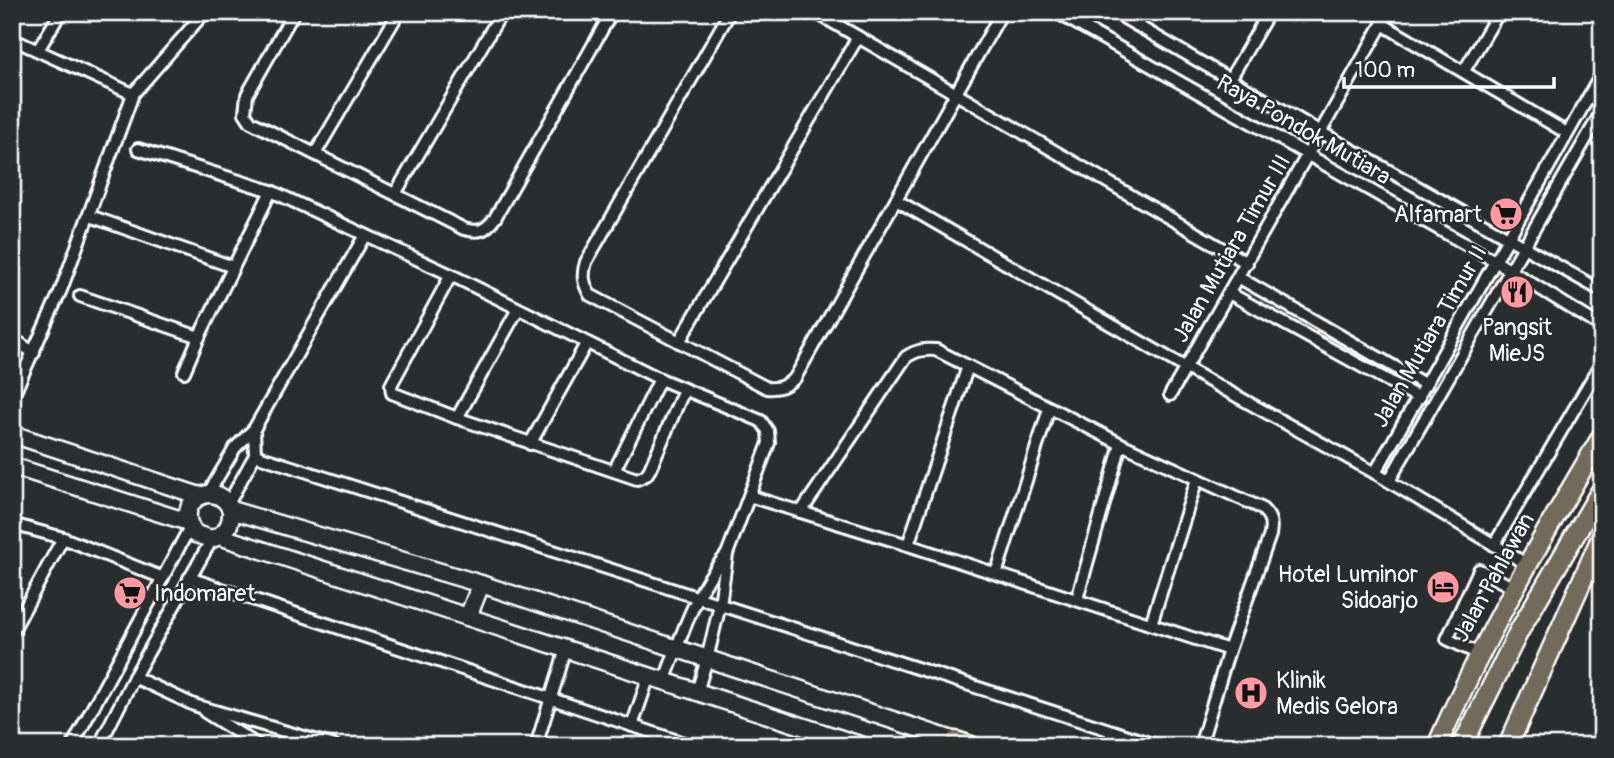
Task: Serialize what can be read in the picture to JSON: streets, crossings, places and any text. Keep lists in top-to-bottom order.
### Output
{
  "streets": {
    "main road": ["Jalan Pahlawan"],
    "street": ["Raya Pondok Mutiara", "Jalan Mutiara Timur III", "Jalan Mutiara Timur II"]
  },
  "crossings": [
    ["Raya Pondok Mutiara", "Jalan Mutiara Timur III"],
    ["Raya Pondok Mutiara", "Jalan Mutiara Timur II"]
  ],
  "places": {
    "supermarket": ["Alfamart", "Indomaret"],
    "restaurant": ["Pangsit MieJS"],
    "hotel": ["Hotel Luminor Sidoarjo"],
    "hospital": ["Klinik Medis Gelora"]
  },
  "scale_bar": "100 m"
}
